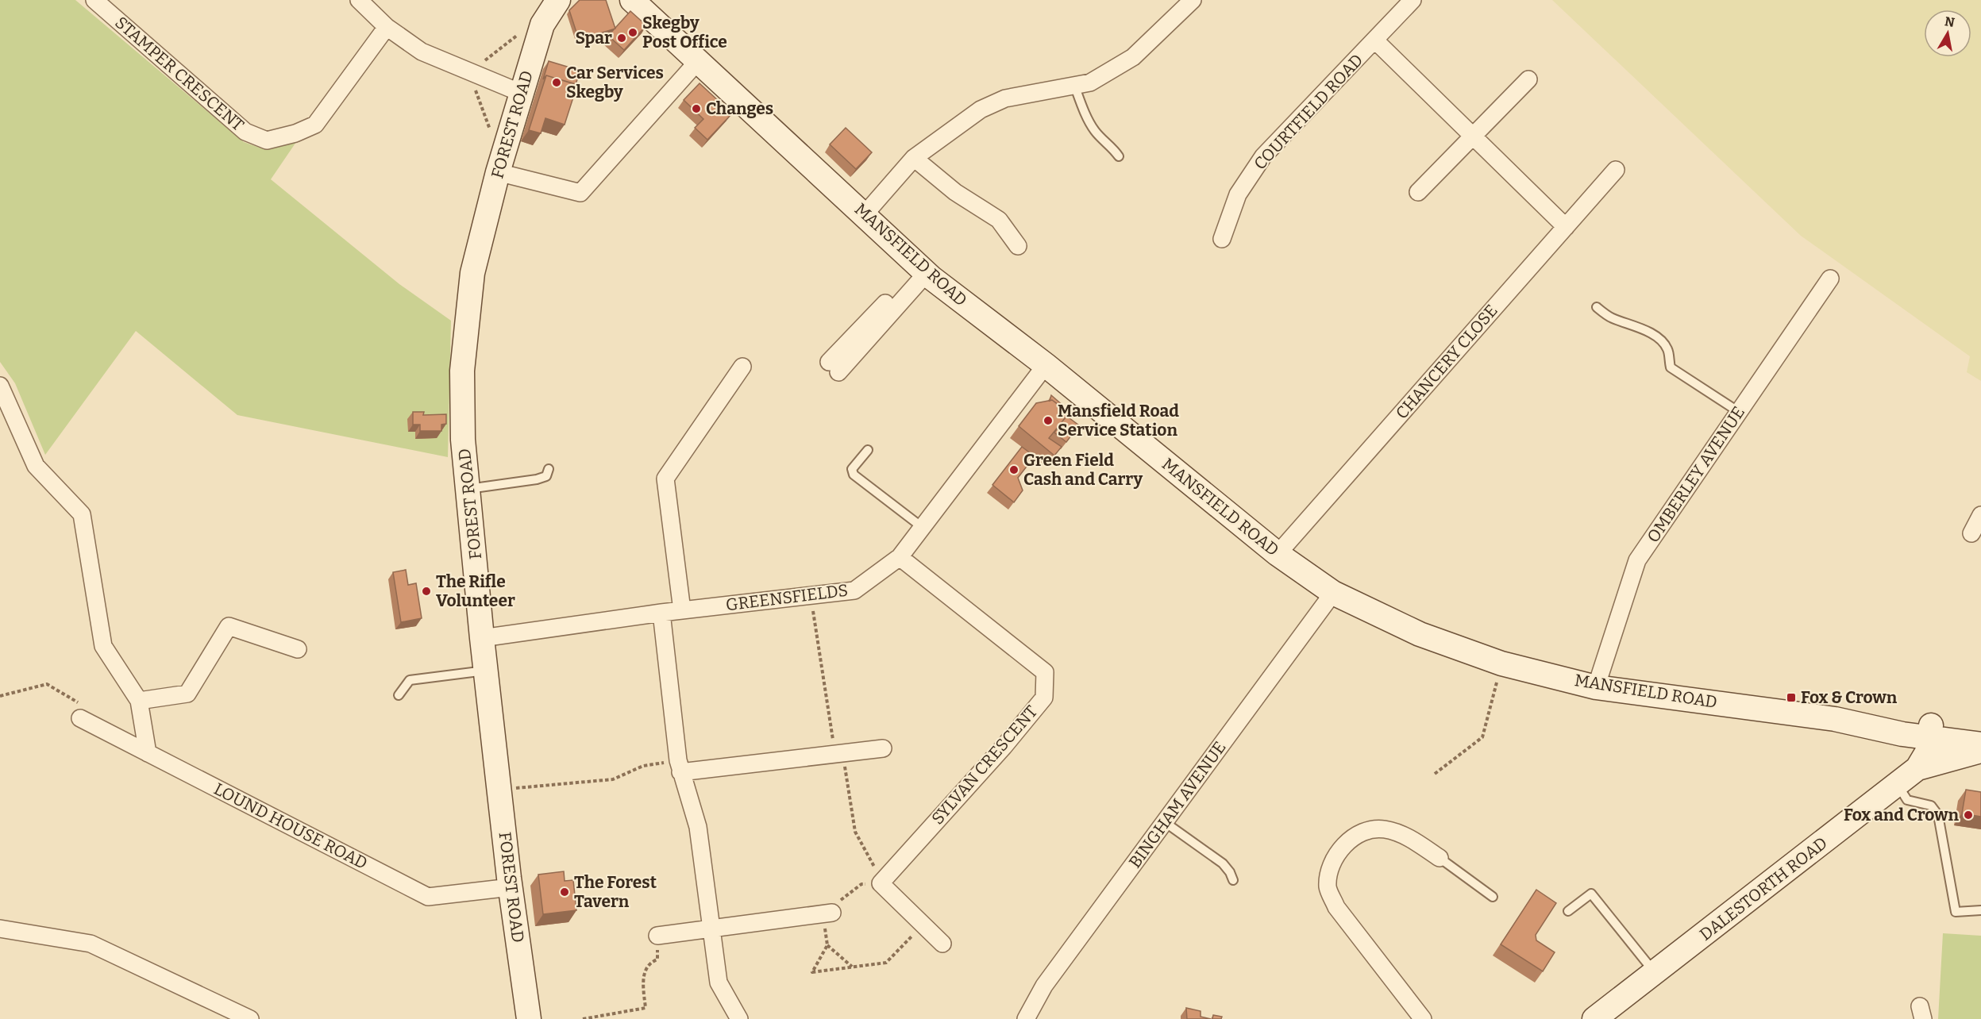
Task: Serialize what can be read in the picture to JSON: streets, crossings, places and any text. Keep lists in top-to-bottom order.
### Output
{
  "streets": {
    "main road": ["FOREST ROAD", "MANSFIELD ROAD", "DALESTORTH ROAD"],
    "street": [
      "STAMPER CRESCENT",
      "COURTFIELD ROAD",
      "CHANCERY CLOSE",
      "OMBERLEY AVENUE",
      "GREENSFIELDS",
      "SYLVAN CRESCENT",
      "BINGHAM AVENUE",
      "LOUND HOUSE ROAD"
    ]
  },
  "crossings": [
    ["COURTFIELD ROAD", "CHANCERY CLOSE"],
    ["FOREST ROAD", "GREENSFIELDS"],
    ["FOREST ROAD", "LOUND HOUSE ROAD"],
    ["MANSFIELD ROAD", "CHANCERY CLOSE"],
    ["MANSFIELD ROAD", "OMBERLEY AVENUE"],
    ["MANSFIELD ROAD", "GREENSFIELDS"],
    ["MANSFIELD ROAD", "BINGHAM AVENUE"],
    ["MANSFIELD ROAD", "DALESTORTH ROAD"],
    ["GREENSFIELDS", "SYLVAN CRESCENT"]
  ],
  "places": {
    "other": [
      "Skegby Post Office",
      "Spar",
      "Car Services Skegby",
      "Changes",
      "Mansfield Road Service Station",
      "Green Field Cash and Carry",
      "The Rifle Volunteer",
      "Fox and Crown",
      "The Forest Tavern"
    ],
    "transit": ["Fox & Crown"]
  },
  "north": "top"
}
